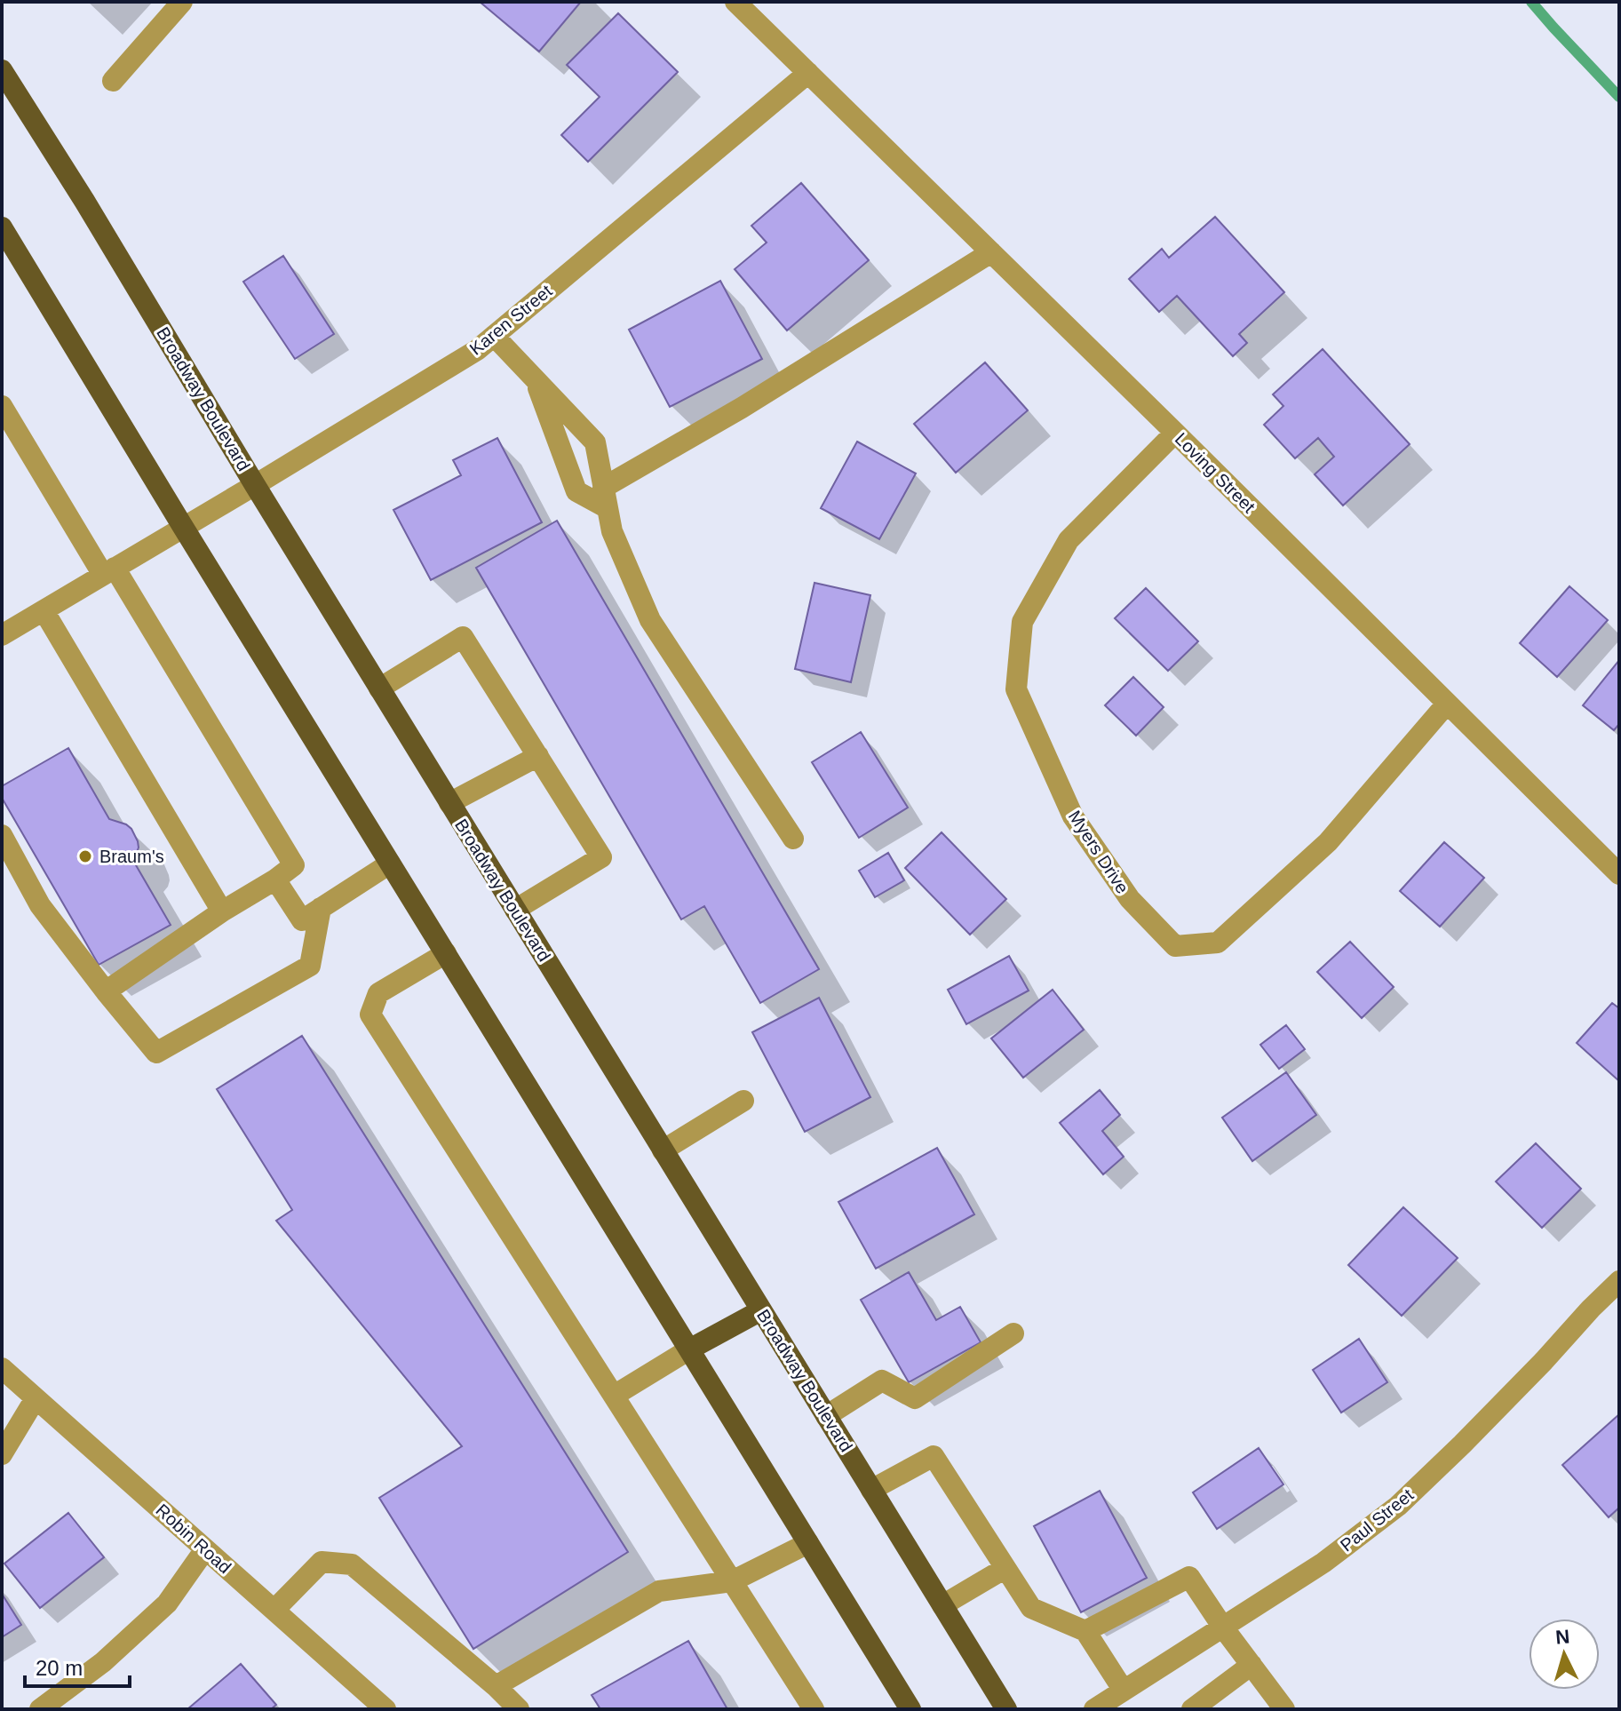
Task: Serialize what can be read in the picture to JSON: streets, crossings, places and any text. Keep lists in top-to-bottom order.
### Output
{
  "streets": {
    "main road": ["Broadway Boulevard"],
    "street": [
      "Karen Street",
      "Loving Street",
      "Myers Drive",
      "Paul Street",
      "Robin Road"
    ]
  },
  "crossings": [
    ["Karen Street", "Broadway Boulevard"],
    ["Karen Street", "Loving Street"],
    ["Loving Street", "Myers Drive"]
  ],
  "places": ["Braum's"],
  "scale_bar": "20 m",
  "north": "top"
}
